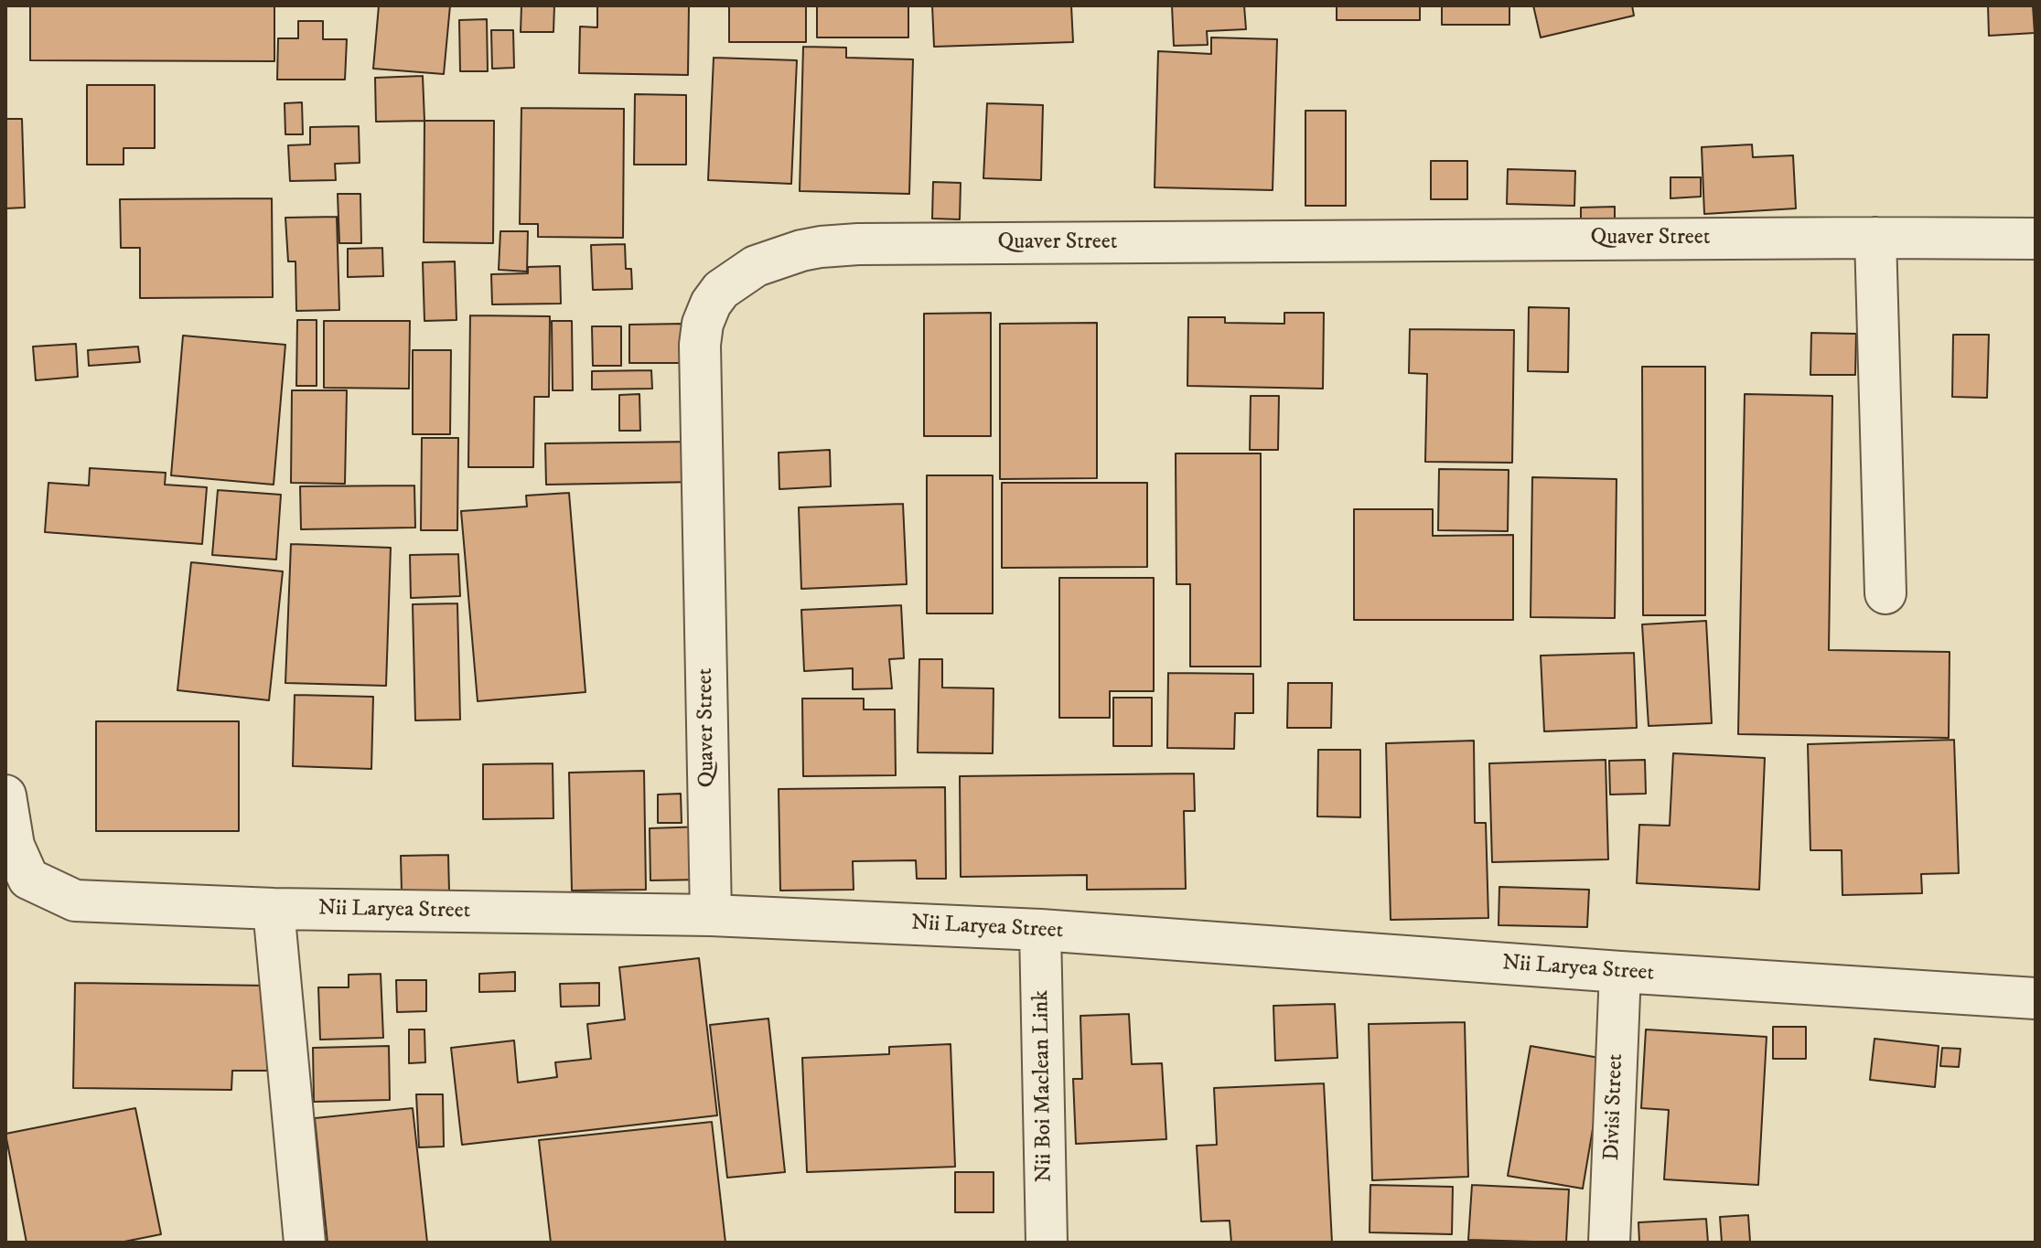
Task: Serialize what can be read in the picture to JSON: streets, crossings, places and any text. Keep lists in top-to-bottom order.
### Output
{
  "streets": {
    "street": [
      "Quaver Street",
      "Nii Laryea Street",
      "Nii Boi Maclean Link",
      "Divisi Street"
    ]
  },
  "crossings": [
    ["Quaver Street", "Nii Laryea Street"],
    ["Nii Laryea Street", "Nii Boi Maclean Link"],
    ["Nii Laryea Street", "Divisi Street"]
  ]
}
